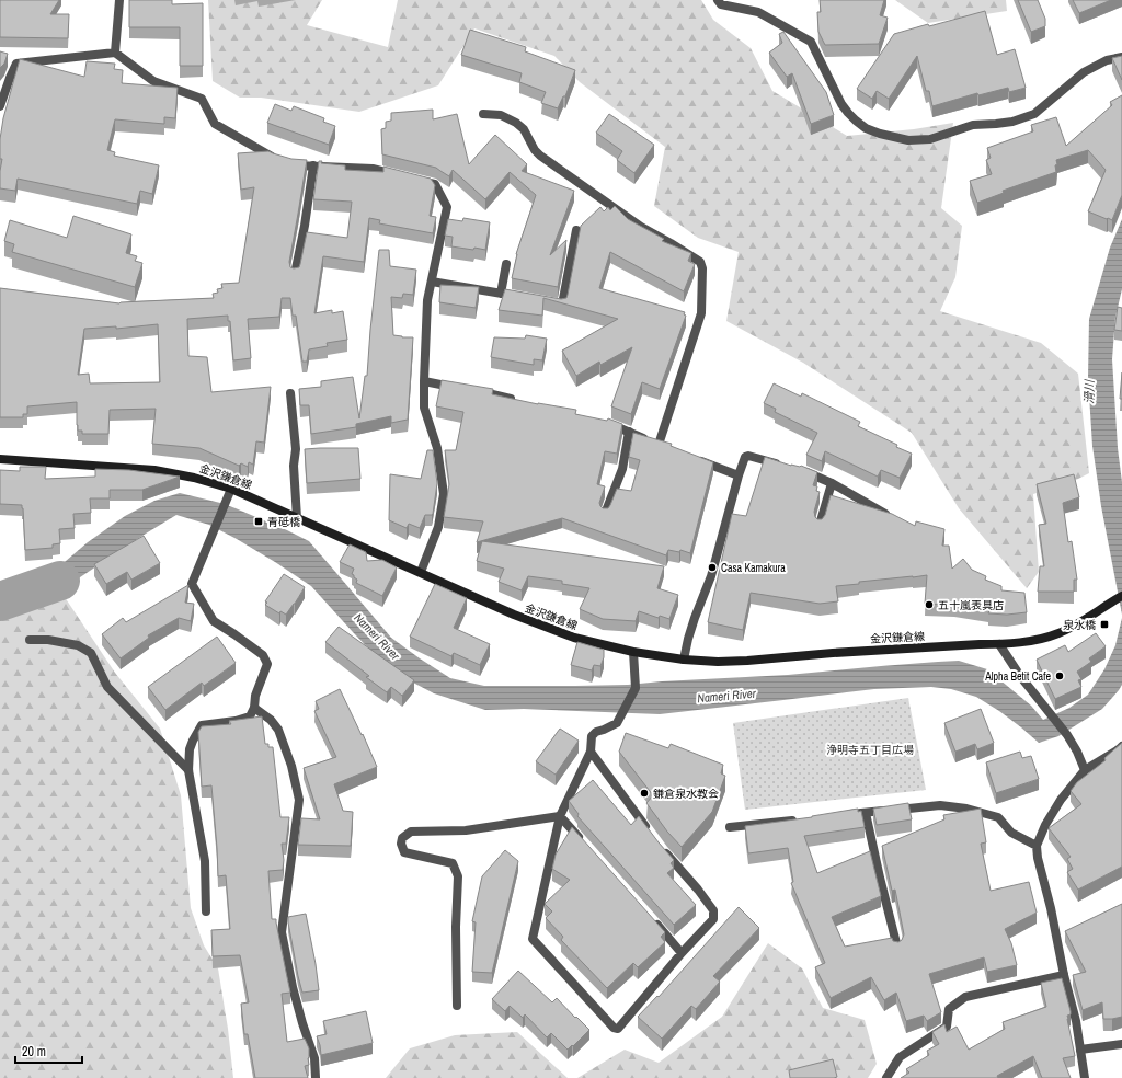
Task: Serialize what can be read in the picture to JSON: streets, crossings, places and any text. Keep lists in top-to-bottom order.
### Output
{
  "streets": {
    "main road": ["金沢鎌倉線"]
  },
  "water": ["滑川", "Nameri River"],
  "parks": ["浄明寺五丁目広場"],
  "places": {
    "transit": ["青砥橋", "泉水橋"],
    "other": [
      "Casa Kamakura",
      "五十嵐表具店",
      "Alpha Betit Cafe",
      "鎌倉泉水教会"
    ]
  },
  "scale_bar": "20 m"
}
